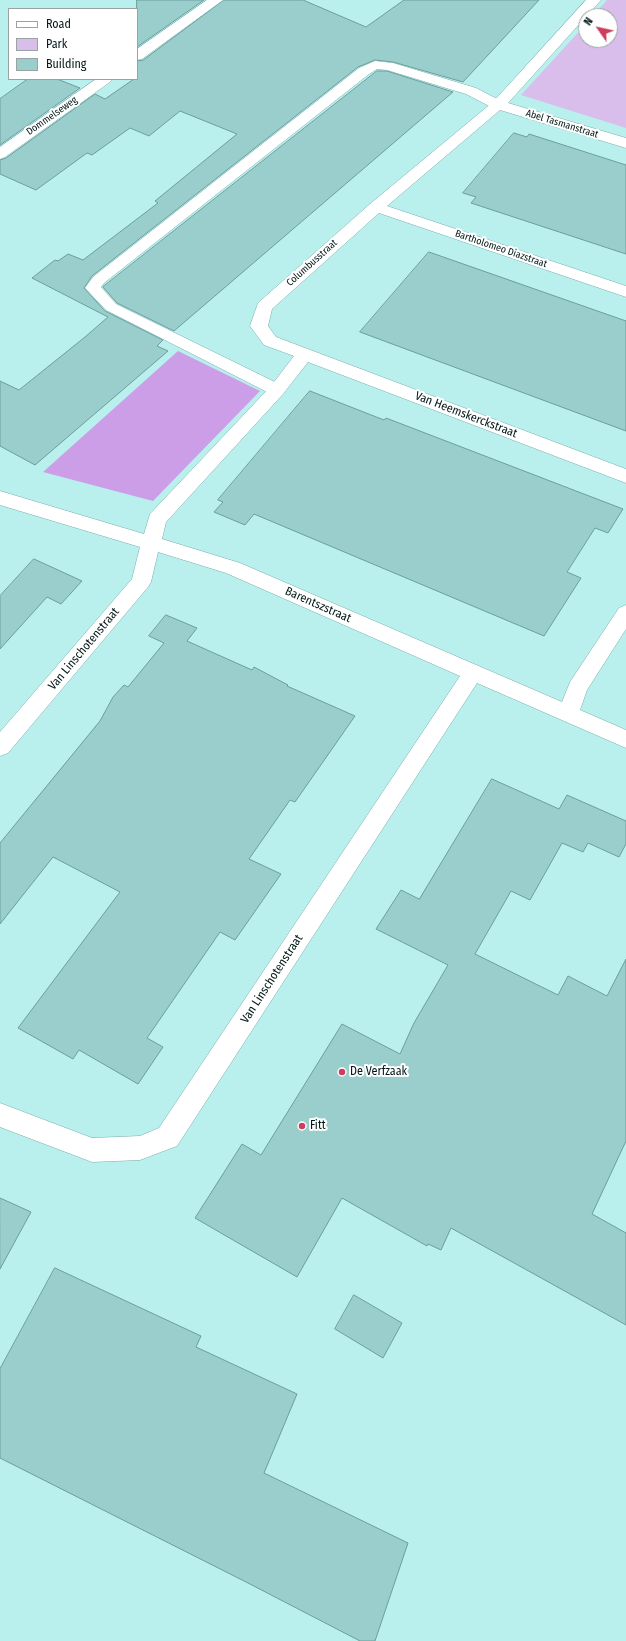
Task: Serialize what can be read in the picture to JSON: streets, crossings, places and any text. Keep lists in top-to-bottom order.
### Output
{
  "streets": {
    "street": [
      "Dommelseweg",
      "Abel Tasmanstraat",
      "Bartholomeo Diazstraat",
      "Columbusstraat",
      "Van Heemskerckstraat",
      "Barentszstraat",
      "Van Linschotenstraat"
    ]
  },
  "crossings": [
    ["Abel Tasmanstraat", "Columbusstraat"],
    ["Bartholomeo Diazstraat", "Columbusstraat"],
    ["Columbusstraat", "Van Heemskerckstraat"],
    ["Barentszstraat", "Van Linschotenstraat"]
  ],
  "places": ["De Verfzaak", "Fitt"],
  "legend": ["Road", "Park", "Building"],
  "north": "top left"
}
